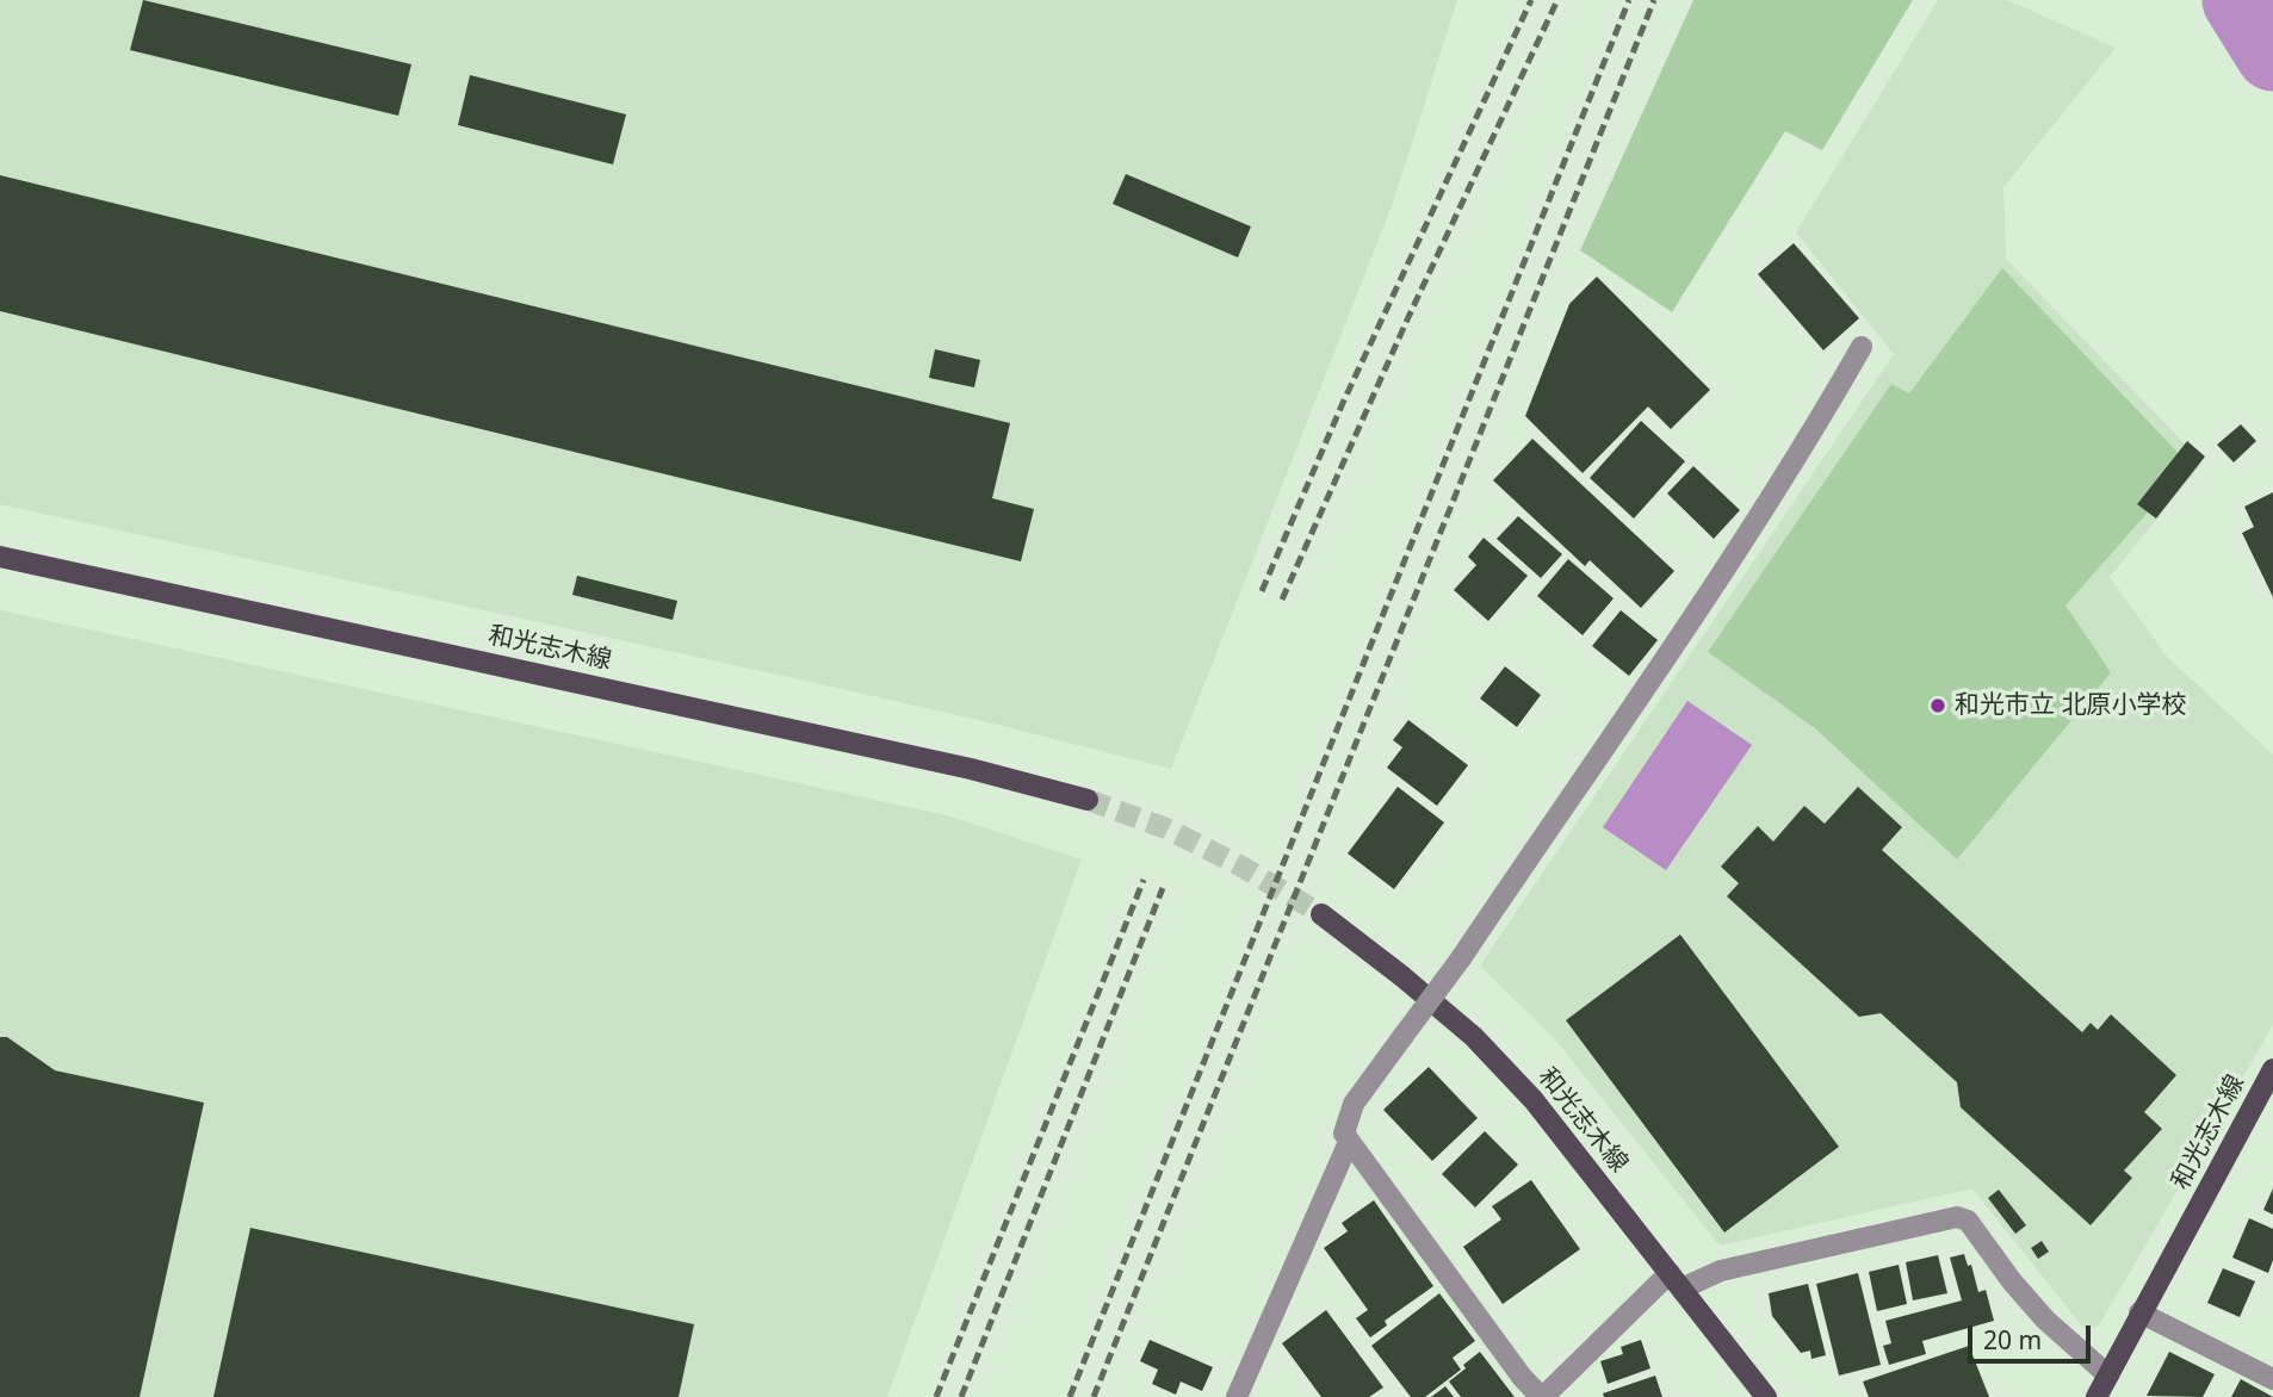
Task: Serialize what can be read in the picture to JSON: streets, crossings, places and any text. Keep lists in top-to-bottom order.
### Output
{
  "streets": {
    "main road": ["和光志木線"]
  },
  "places": ["和光市立 北原小学校"],
  "scale_bar": "20 m"
}
